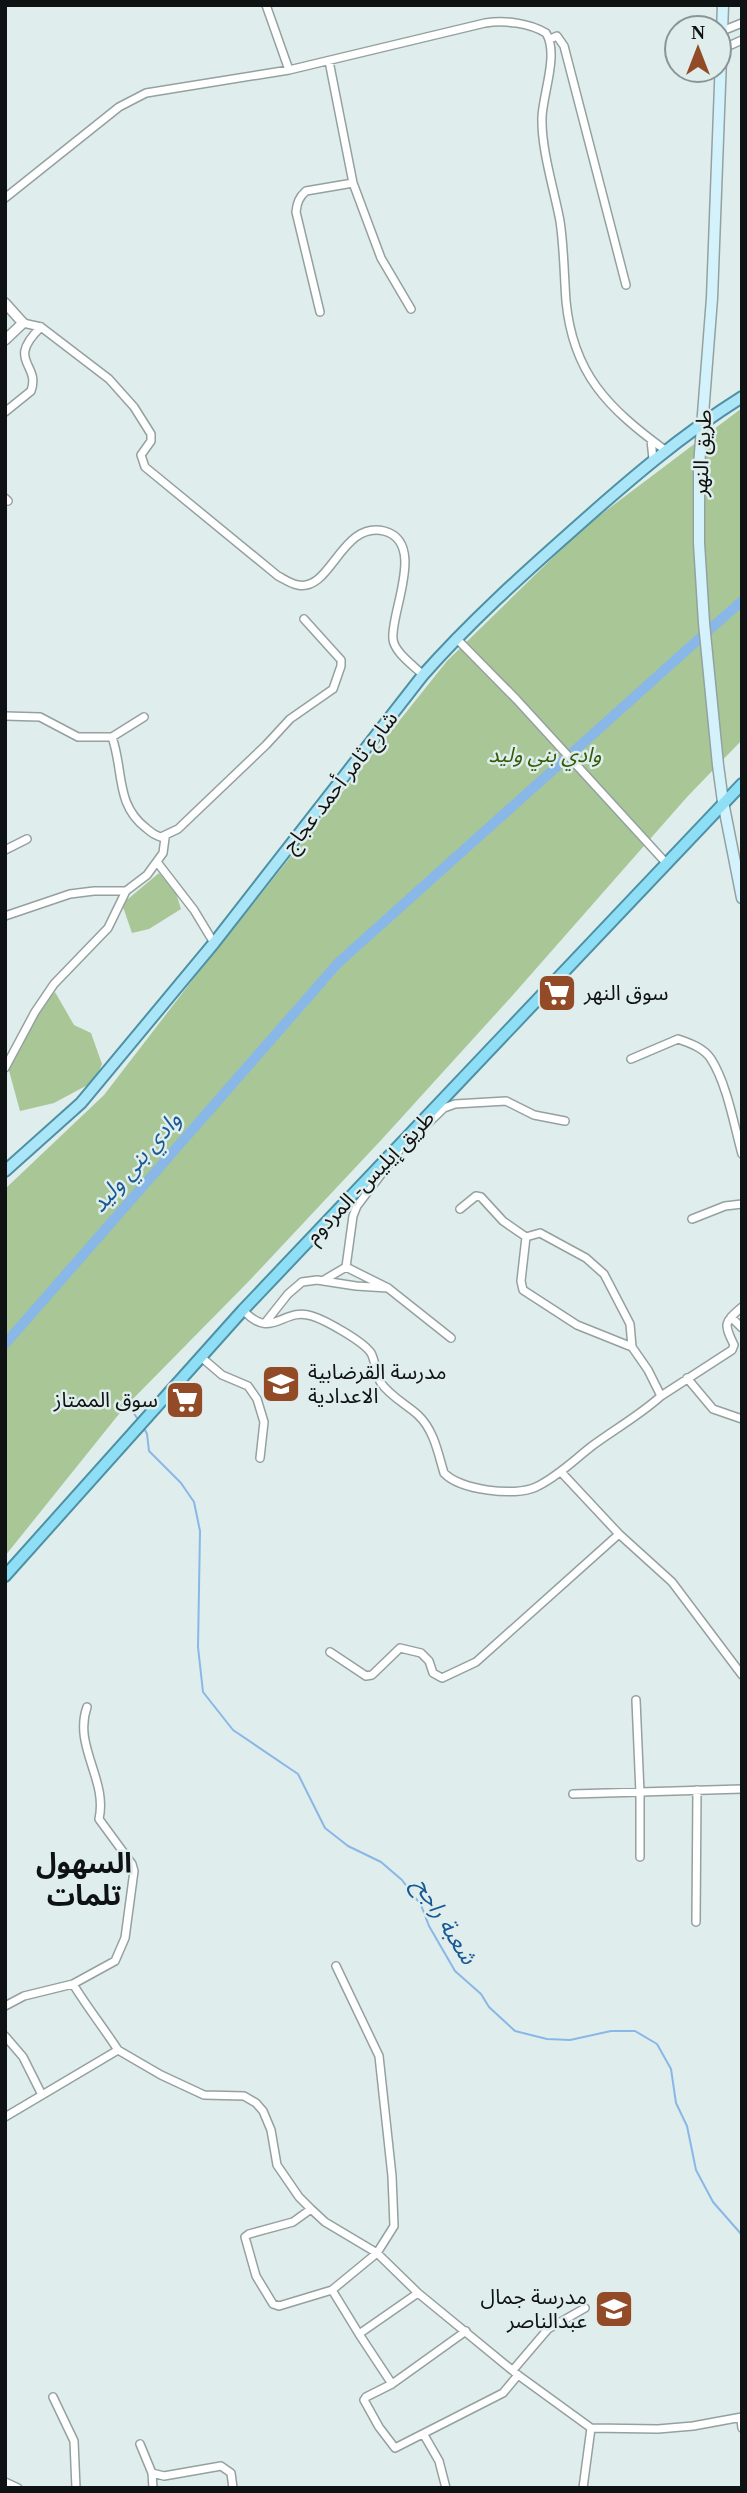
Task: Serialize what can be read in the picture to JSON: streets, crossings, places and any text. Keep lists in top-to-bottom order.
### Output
{
  "streets": {
    "highway": ["طريق إيليس- المردوم"],
    "main road": ["طريق النهر", "شارع ثامر أحمد عجاج"]
  },
  "crossings": [
    ["طريق النهر", "شارع ثامر أحمد عجاج"],
    ["طريق النهر", "طريق إيليس- المردوم"]
  ],
  "districts": ["السهول تلمات"],
  "water": ["وادي بني وليد", "شعبة راجح"],
  "parks": ["وادي بني وليد"],
  "places": {
    "supermarket": ["سوق النهر", "سوق الممتاز"],
    "school or university": ["مدرسة القرضابية الاعدادية", "مدرسة جمال عبدالناصر"]
  },
  "north": "top"
}
